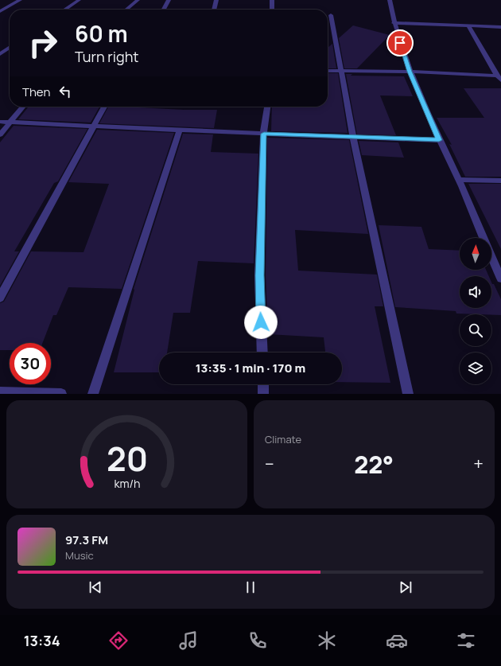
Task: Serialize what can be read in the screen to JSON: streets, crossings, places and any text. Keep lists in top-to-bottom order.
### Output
{
  "north": "top",
  "page": {
    "turn": ["60 m", "Turn right"],
    "then": "Then",
    "limit": "30",
    "trip": "13:35 · 1 min · 170 m",
    "tile": "Climate",
    "heat": ["−", "22°", "+"],
    "song": ["97.3 FM", "Music"],
    "tabs": "13:34",
    "gauge": ["20", "km/h"]
  }
}
